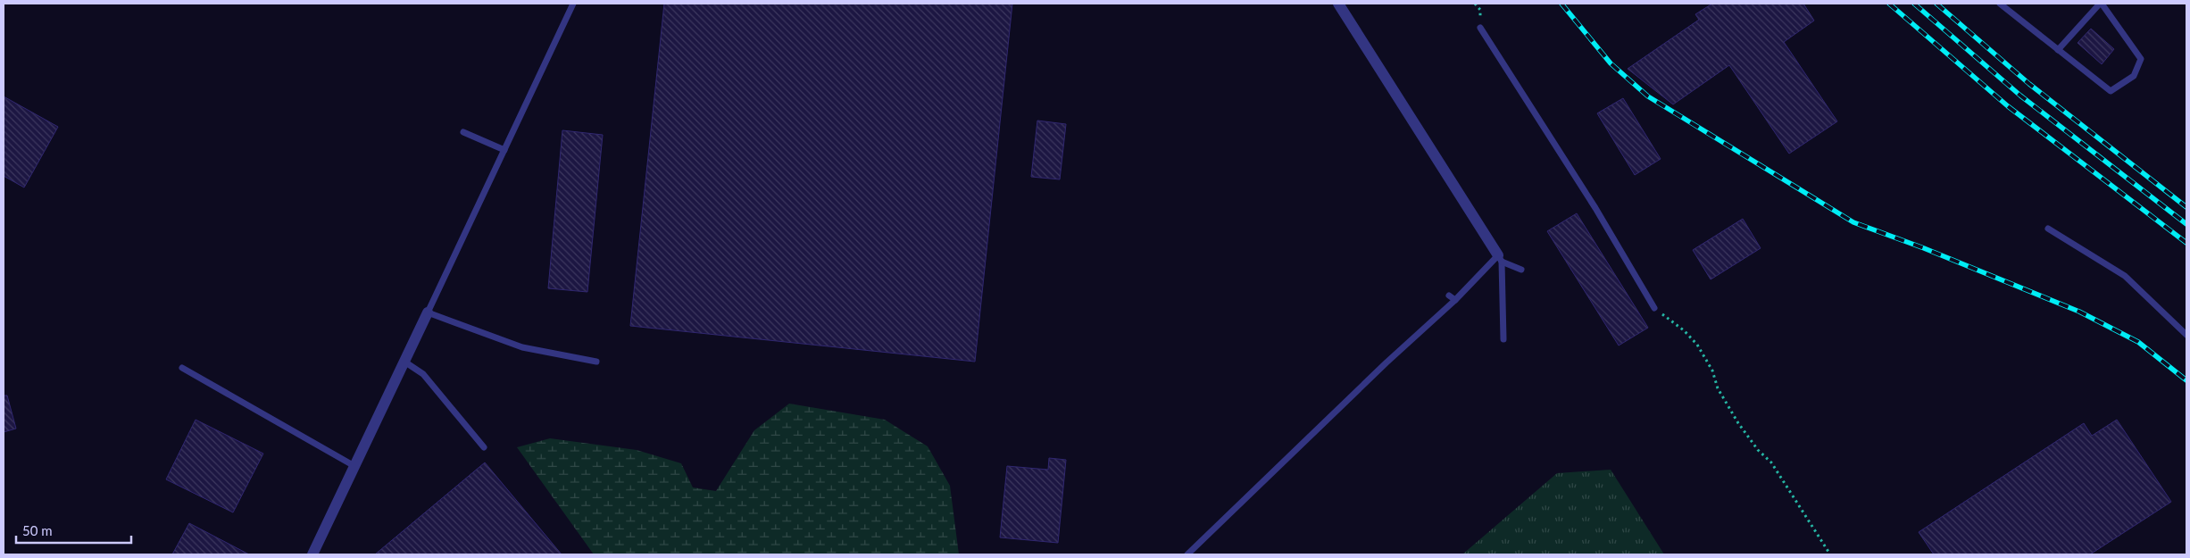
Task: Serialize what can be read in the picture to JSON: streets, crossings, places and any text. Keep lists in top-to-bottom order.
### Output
{
  "scale_bar": "50 m"
}
